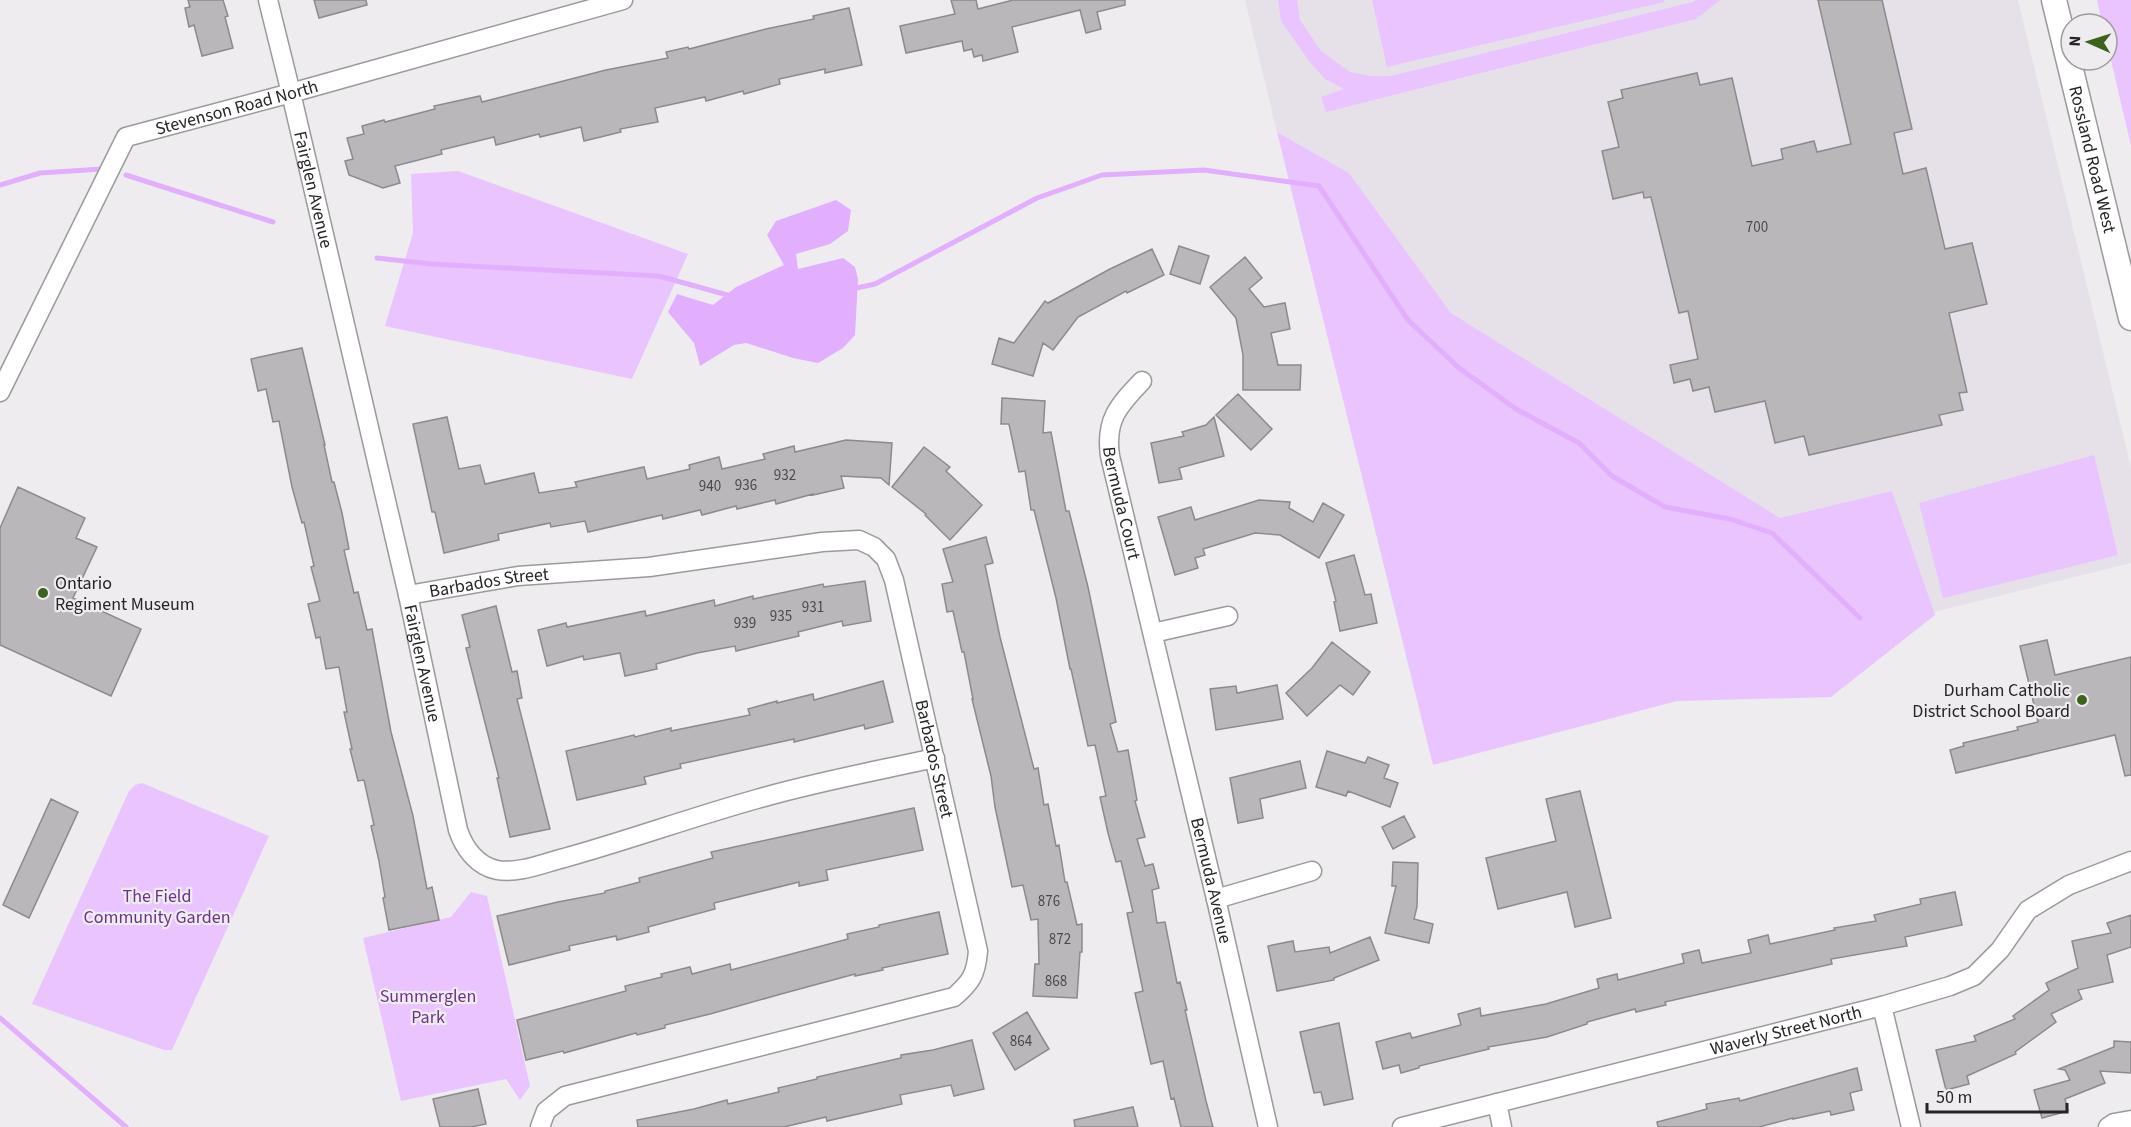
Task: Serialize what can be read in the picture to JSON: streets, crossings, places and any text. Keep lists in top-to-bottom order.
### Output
{
  "streets": {
    "main road": ["Rossland Road West"],
    "street": [
      "Stevenson Road North",
      "Fairglen Avenue",
      "Bermuda Court",
      "Barbados Street",
      "Bermuda Avenue",
      "Waverly Street North"
    ]
  },
  "crossings": [
    ["Stevenson Road North", "Fairglen Avenue"],
    ["Fairglen Avenue", "Barbados Street"],
    ["Bermuda Court", "Bermuda Avenue"]
  ],
  "parks": ["The Field Community Garden", "Summerglen Park"],
  "places": ["Ontario Regiment Museum", "Durham Catholic District School Board"],
  "house_numbers": [
    "700",
    "932",
    "936",
    "940",
    "931",
    "935",
    "939",
    "876",
    "872",
    "868",
    "864"
  ],
  "scale_bar": "50 m",
  "north": "left"
}
